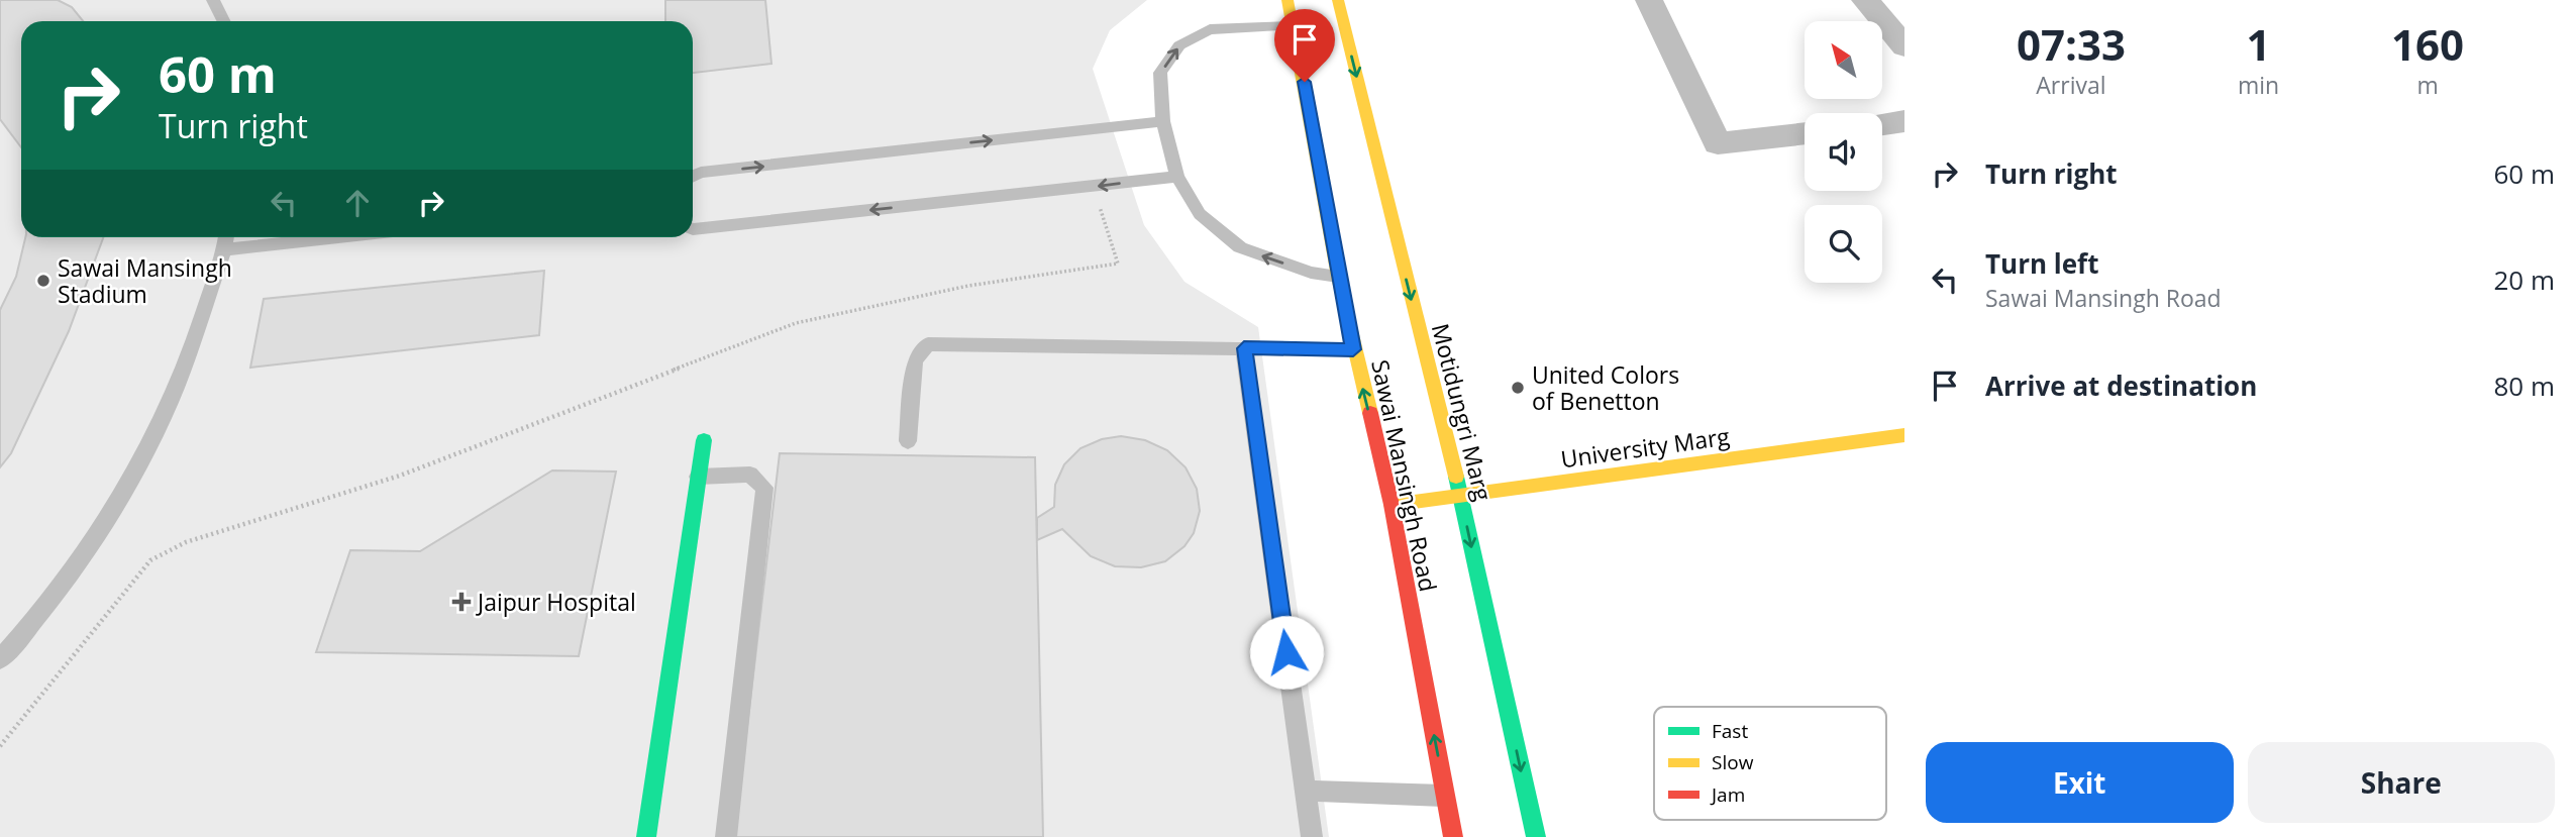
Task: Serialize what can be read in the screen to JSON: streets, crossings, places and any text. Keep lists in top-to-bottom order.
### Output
{
  "streets": {
    "main road": ["Motidungri Marg", "University Marg", "Sawai Mansingh Road"]
  },
  "crossings": [
    ["Motidungri Marg", "University Marg"],
    ["University Marg", "Sawai Mansingh Road"]
  ],
  "one_way": ["Motidungri Marg", "Sawai Mansingh Road"],
  "places": {
    "other": ["Sawai Mansingh Stadium", "United Colors of Benetton"],
    "health": ["Jaipur Hospital"]
  },
  "legend": ["Fast", "Slow", "Jam"],
  "north": "top left",
  "page": {
    "eta": [
      "07:33",
      "Arrival",
      "1",
      "min",
      "160",
      "m"
    ],
    "turn": ["60 m", "Turn right"],
    "list": [
      {
        "name": "Turn right",
        "value": "60 m"
      },
      {
        "name": "Turn left",
        "note": "Sawai Mansingh Road",
        "value": "20 m"
      },
      {
        "name": "Arrive at destination",
        "value": "80 m"
      }
    ],
    "buttons": ["Exit", "Share"]
  }
}
